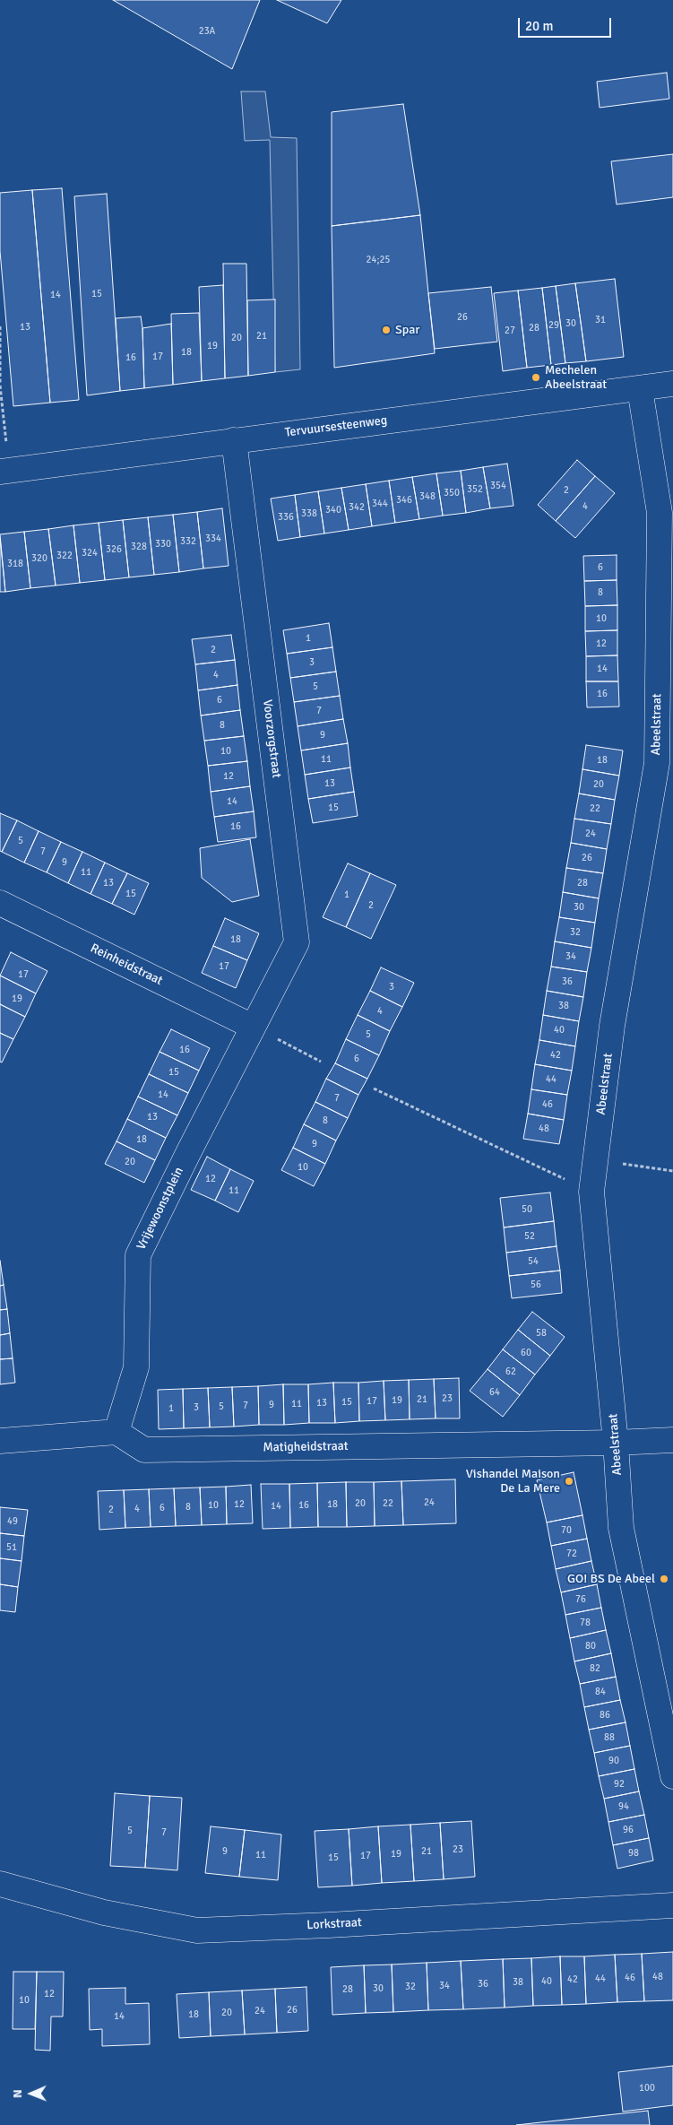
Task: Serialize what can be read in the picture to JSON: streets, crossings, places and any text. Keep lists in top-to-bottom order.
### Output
{
  "streets": {
    "street": [
      "Tervuursesteenweg",
      "Abeelstraat",
      "Voorzorgstraat",
      "Reinheidstraat",
      "Vrijewoonstplein",
      "Matigheidstraat",
      "Lorkstraat"
    ]
  },
  "crossings": [
    ["Tervuursesteenweg", "Abeelstraat"],
    ["Tervuursesteenweg", "Voorzorgstraat"],
    ["Abeelstraat", "Matigheidstraat"],
    ["Voorzorgstraat", "Reinheidstraat"],
    ["Voorzorgstraat", "Vrijewoonstplein"],
    ["Reinheidstraat", "Vrijewoonstplein"],
    ["Vrijewoonstplein", "Matigheidstraat"]
  ],
  "places": [
    "Spar",
    "Mechelen Abeelstraat",
    "Vishandel Maison De La Mere",
    "GO! BS De Abeel"
  ],
  "house_numbers": [
    "23A",
    "24;25",
    "15",
    "14",
    "26",
    "31",
    "30",
    "29",
    "13",
    "28",
    "27",
    "21",
    "20",
    "19",
    "18",
    "17",
    "16",
    "354",
    "352",
    "2",
    "350",
    "348",
    "346",
    "344",
    "4",
    "342",
    "340",
    "338",
    "336",
    "334",
    "332",
    "330",
    "328",
    "326",
    "324",
    "322",
    "320",
    "318",
    "6",
    "8",
    "10",
    "1",
    "12",
    "2",
    "3",
    "14",
    "4",
    "5",
    "16",
    "6",
    "7",
    "8",
    "9",
    "10",
    "11",
    "18",
    "12",
    "13",
    "20",
    "14",
    "15",
    "22",
    "16",
    "24",
    "5",
    "7",
    "26",
    "9",
    "11",
    "13",
    "28",
    "15",
    "1",
    "2",
    "30",
    "32",
    "18",
    "34",
    "17",
    "17",
    "36",
    "3",
    "19",
    "38",
    "4",
    "40",
    "5",
    "16",
    "42",
    "6",
    "15",
    "44",
    "14",
    "7",
    "46",
    "13",
    "8",
    "48",
    "18",
    "9",
    "20",
    "10",
    "12",
    "11",
    "50",
    "52",
    "54",
    "56",
    "58",
    "60",
    "62",
    "64",
    "23",
    "21",
    "19",
    "17",
    "15",
    "13",
    "11",
    "9",
    "7",
    "5",
    "3",
    "1",
    "24",
    "20",
    "22",
    "12",
    "18",
    "10",
    "16",
    "14",
    "8",
    "6",
    "4",
    "2",
    "49",
    "70",
    "51",
    "72",
    "76",
    "78",
    "80",
    "82",
    "84",
    "86",
    "88",
    "90",
    "92",
    "94",
    "96",
    "5",
    "7",
    "23",
    "9",
    "21",
    "98",
    "19",
    "11",
    "17",
    "15",
    "48",
    "46",
    "44",
    "42",
    "40",
    "38",
    "36",
    "34",
    "32",
    "30",
    "28",
    "12",
    "10",
    "26",
    "24",
    "20",
    "18",
    "14",
    "100"
  ],
  "scale_bar": "20 m",
  "north": "left"
}
